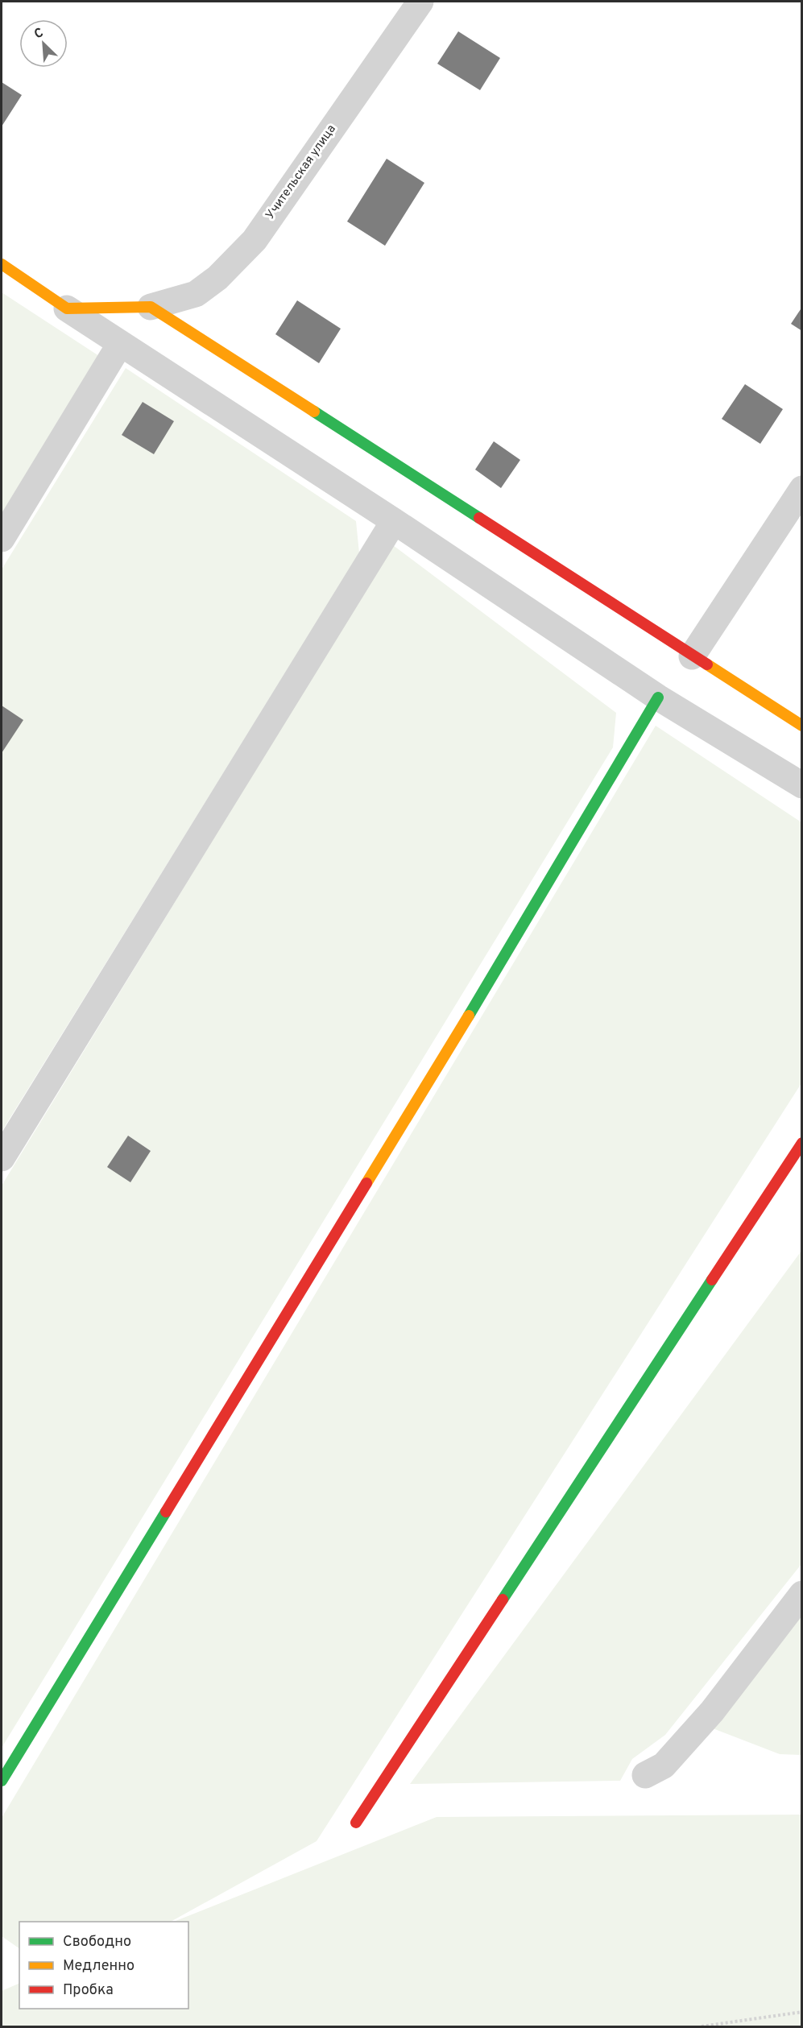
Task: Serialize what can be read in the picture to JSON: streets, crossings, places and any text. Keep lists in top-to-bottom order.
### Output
{
  "streets": {
    "street": ["Учительская улица"]
  },
  "legend": ["Свободно", "Медленно", "Пробка"],
  "north": "top left"
}
